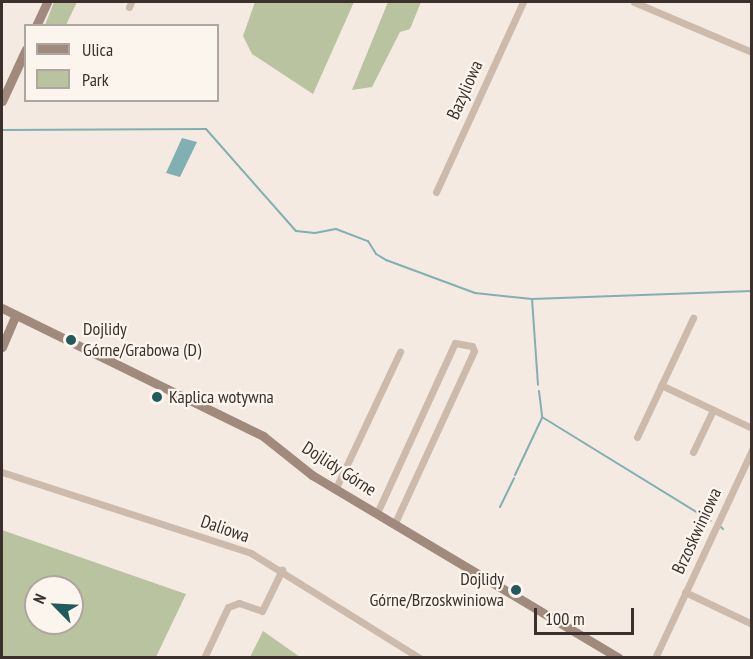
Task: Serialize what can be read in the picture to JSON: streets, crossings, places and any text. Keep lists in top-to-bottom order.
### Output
{
  "streets": {
    "street": [
      "Bazyliowa",
      "Dojlidy Górne",
      "Daliowa",
      "Brzoskwiniowa"
    ]
  },
  "places": ["Dojlidy Górne/Grabowa (D)", "Kaplica wotywna", "Dojlidy Górne/Brzoskwiniowa"],
  "legend": ["Ulica", "Park"],
  "scale_bar": "100 m",
  "north": "top left"
}
